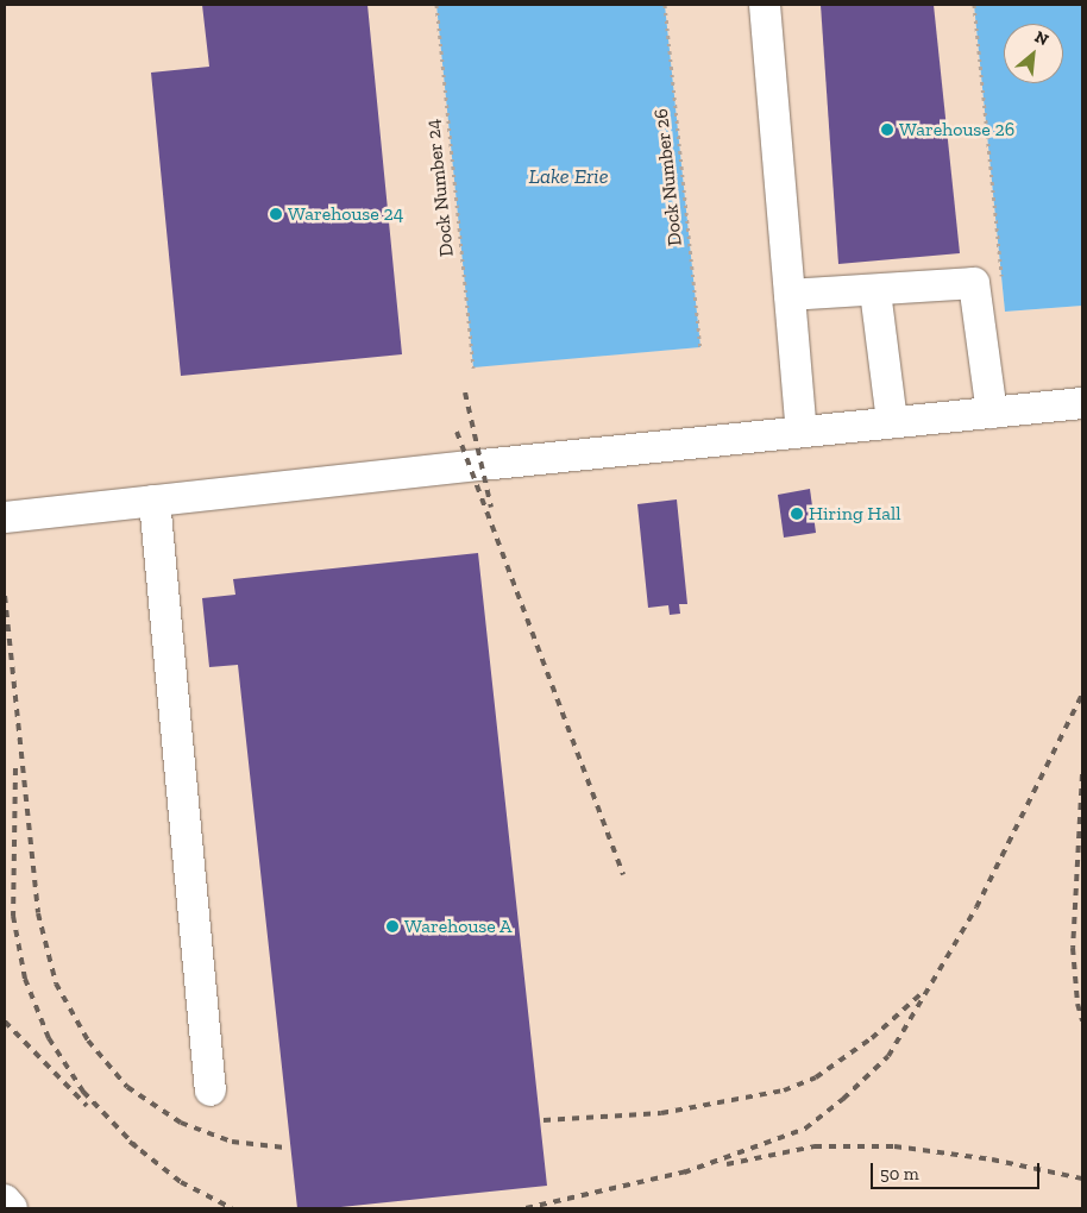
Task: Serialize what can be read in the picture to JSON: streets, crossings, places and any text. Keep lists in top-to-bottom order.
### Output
{
  "streets": {
    "path": ["Dock Number 26", "Dock Number 24"]
  },
  "water": ["Lake Erie"],
  "places": [
    "Warehouse 26",
    "Warehouse 24",
    "Hiring Hall",
    "Warehouse A"
  ],
  "scale_bar": "50 m",
  "north": "top right"
}
